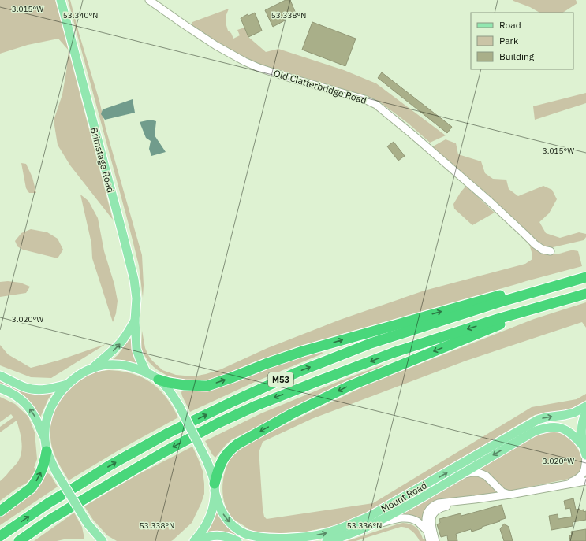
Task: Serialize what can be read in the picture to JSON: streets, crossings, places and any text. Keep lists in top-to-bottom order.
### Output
{
  "streets": {
    "highway": ["M53"],
    "main road": ["Brimstage Road", "Mount Road"],
    "street": ["Old Clatterbridge Road"]
  },
  "crossings": [
    ["Brimstage Road", "Mount Road"]
  ],
  "legend": ["Road", "Park", "Building"],
  "coordinates": [
    "3.015°W",
    "53.340°N",
    "53.338°N",
    "3.020°W",
    "53.336°N"
  ]
}
